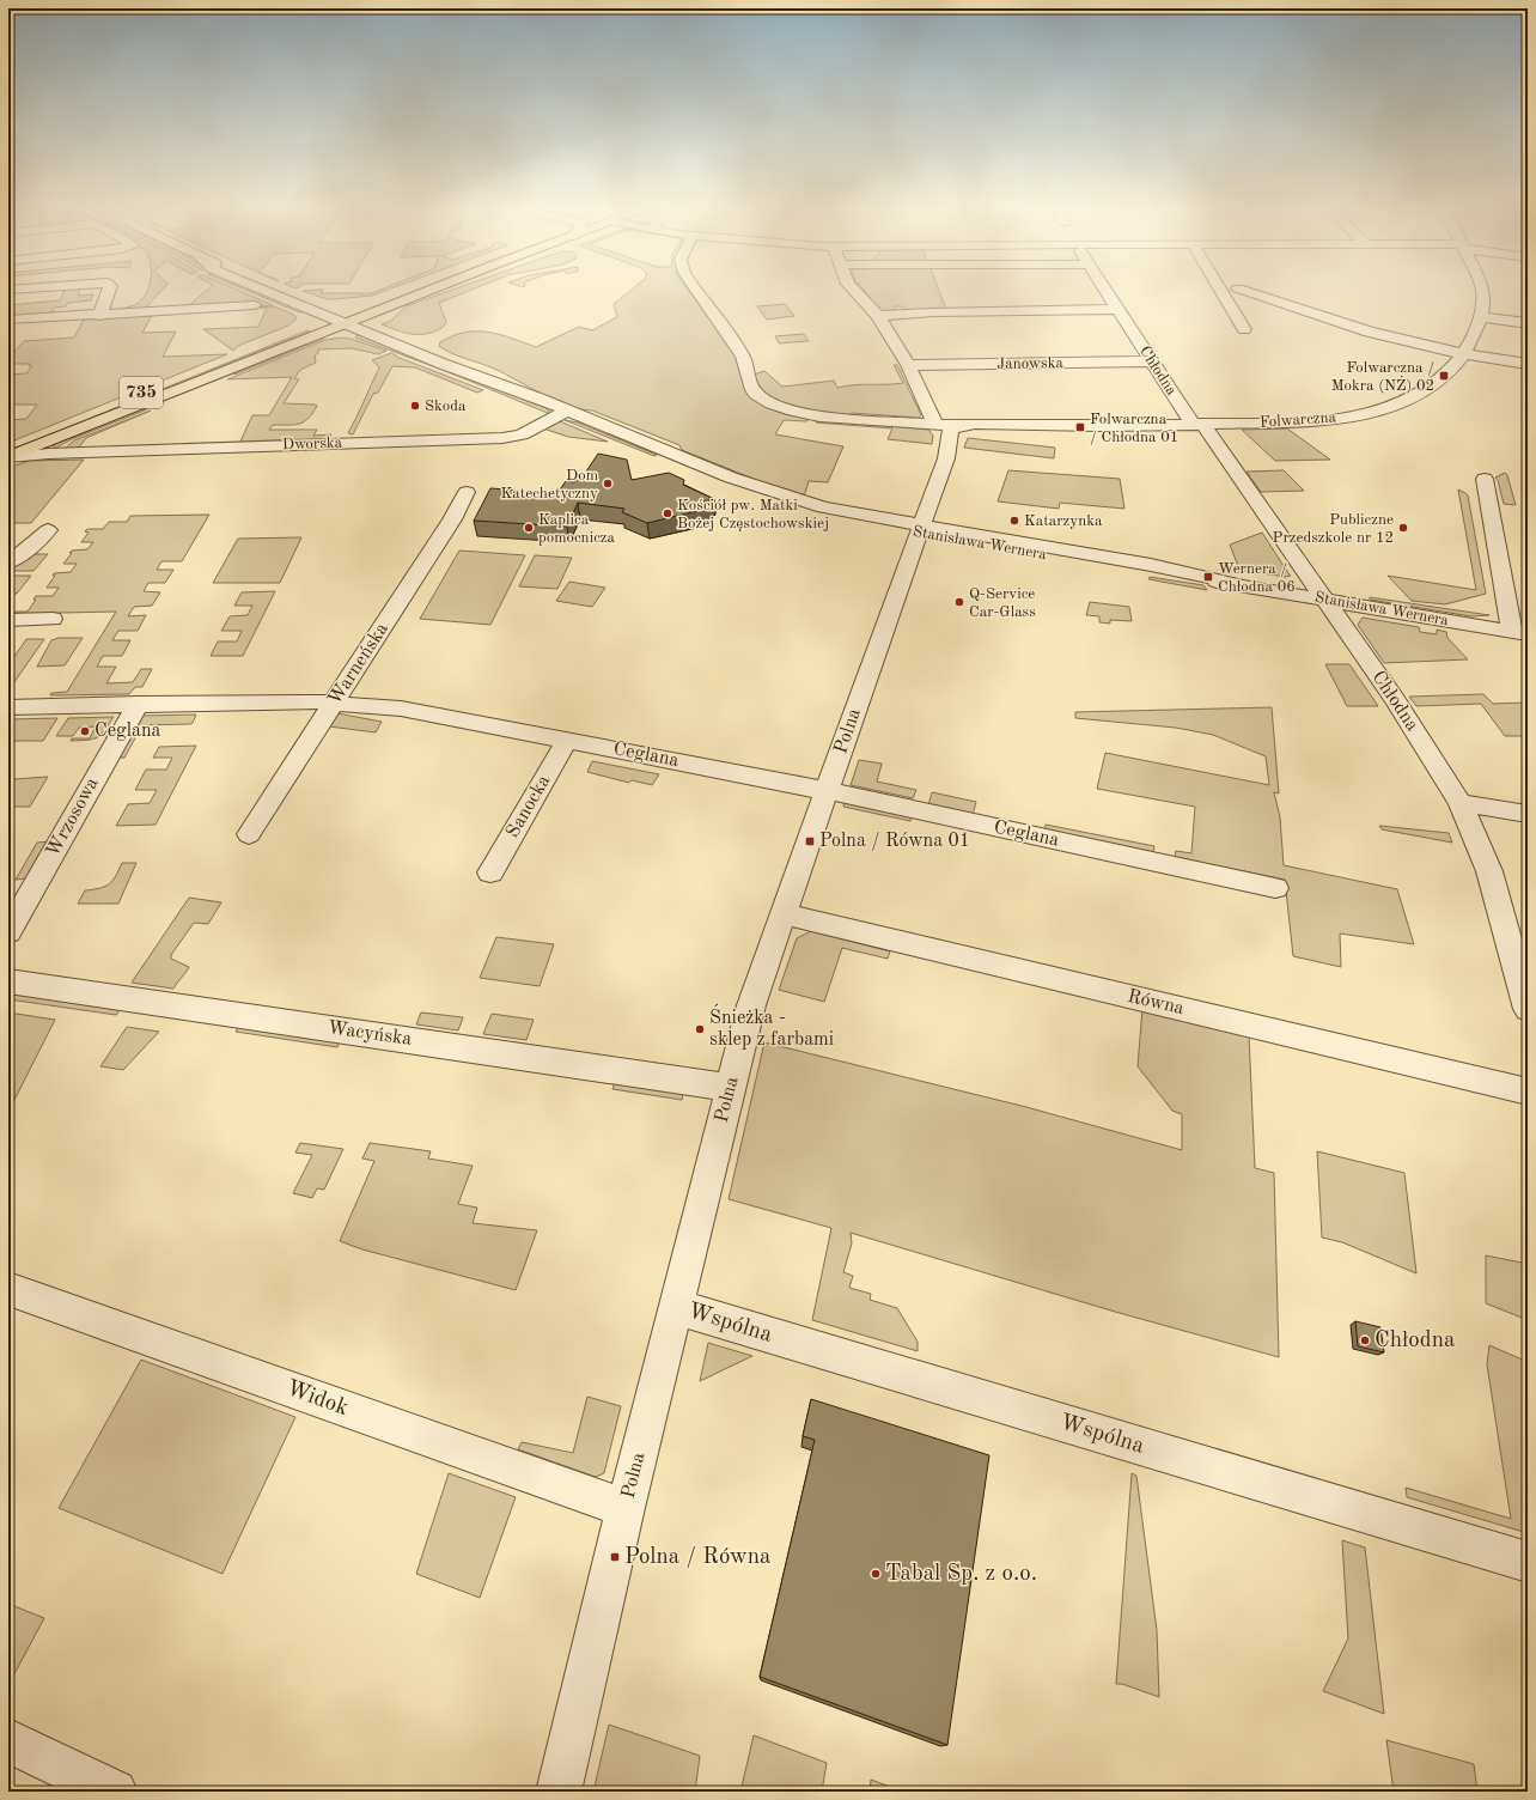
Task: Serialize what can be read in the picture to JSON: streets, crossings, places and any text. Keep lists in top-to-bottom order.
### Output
{
  "streets": {
    "main road": ["735"],
    "street": [
      "Janowska",
      "Chłodna",
      "Folwarczna",
      "Dworska",
      "Stanisława Wernera",
      "Warneńska",
      "Polna",
      "Ceglana",
      "Sanocka",
      "Wrzosowa",
      "Równa",
      "Wacyńska",
      "Wspólna",
      "Widok"
    ]
  },
  "crossings": [
    ["Janowska", "Chłodna"],
    ["Chłodna", "Folwarczna"],
    ["Chłodna", "Stanisława Wernera"],
    ["735", "Dworska"],
    ["735", "Stanisława Wernera"],
    ["Folwarczna", "Polna"],
    ["Dworska", "Stanisława Wernera"],
    ["Stanisława Wernera", "Polna"],
    ["Warneńska", "Ceglana"],
    ["Polna", "Ceglana"],
    ["Polna", "Równa"],
    ["Polna", "Wacyńska"],
    ["Polna", "Wspólna"],
    ["Polna", "Widok"],
    ["Ceglana", "Sanocka"],
    ["Ceglana", "Wrzosowa"]
  ],
  "places": {
    "transit": [
      "Folwarczna / Mokra (NŻ) 02",
      "Folwarczna / Chłodna 01",
      "Wernera / Chłodna 06",
      "Polna / Równa 01",
      "Polna / Równa"
    ],
    "other": [
      "Skoda",
      "Dom Katechetyczny",
      "Kościół pw. Matki Bożej Częstochowskiej",
      "Katarzynka",
      "Kaplica pomocnicza",
      "Publiczne Przedszkole nr 12",
      "Q-Service Car-Glass",
      "Ceglana",
      "Śnieżka - sklep z farbami",
      "Chłodna",
      "Tabal Sp. z o.o."
    ]
  }
}
